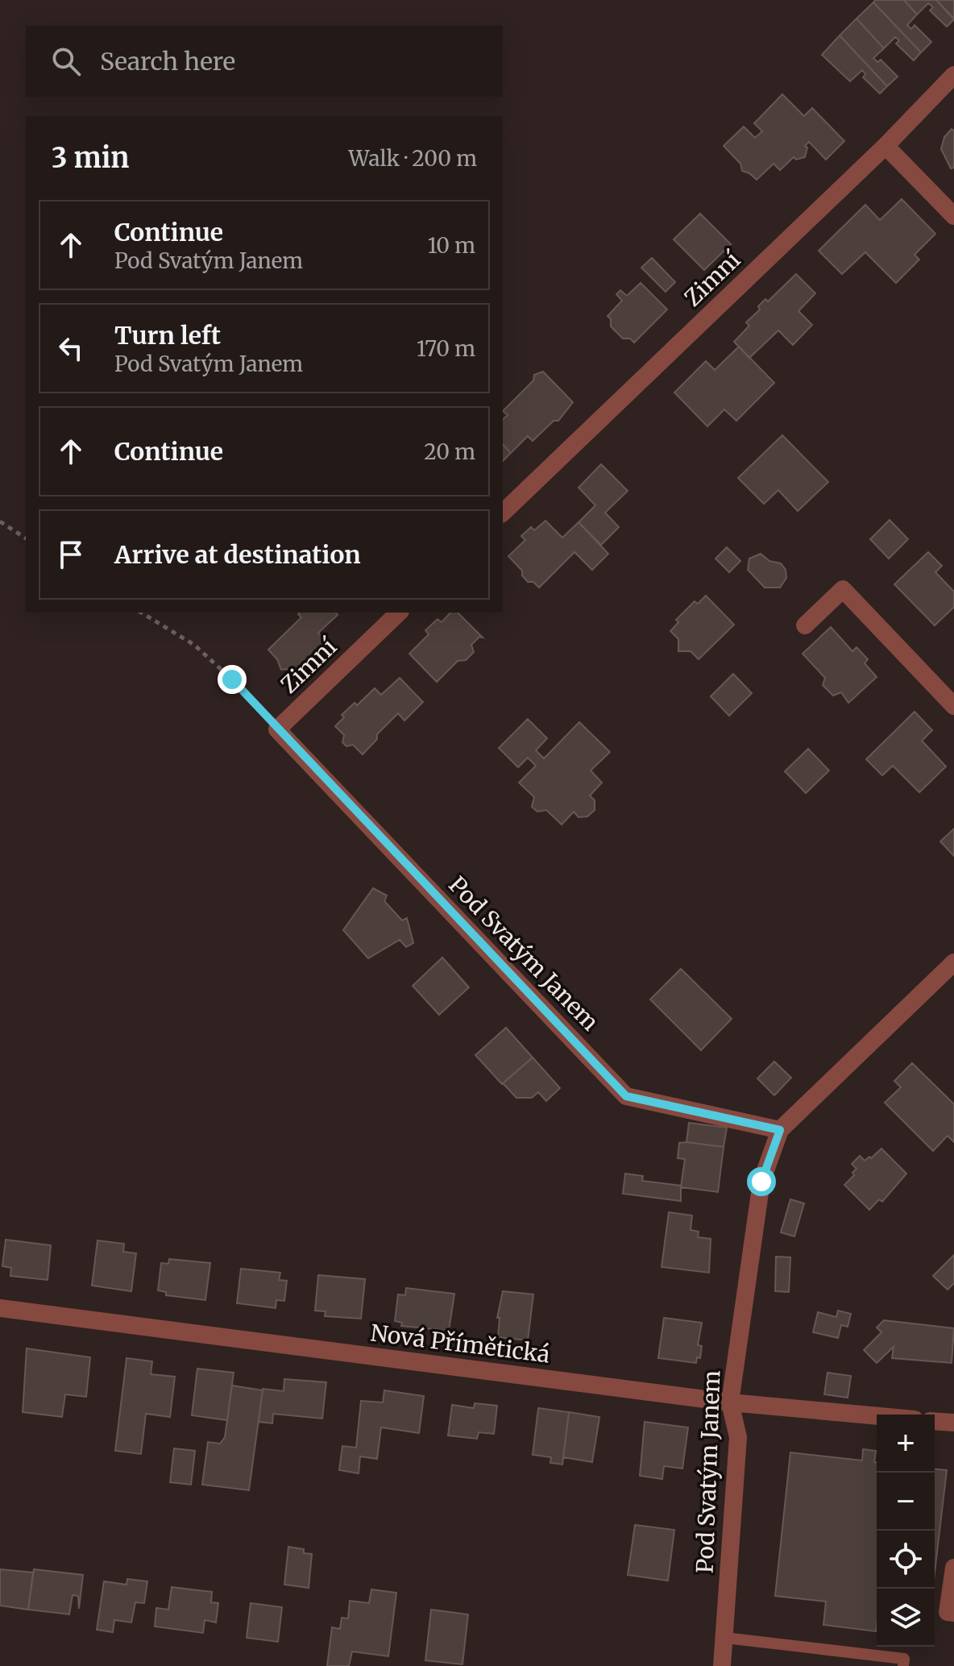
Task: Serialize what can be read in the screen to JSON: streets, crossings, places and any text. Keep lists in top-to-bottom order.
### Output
{
  "streets": {
    "street": ["Zimní", "Pod Svatým Janem", "Nová Přímětická"]
  },
  "crossings": [
    ["Zimní", "Pod Svatým Janem"],
    ["Pod Svatým Janem", "Nová Přímětická"]
  ],
  "page": {
    "search": "Search here",
    "heading": ["3 min", "Walk · 200 m"],
    "list": [
      ["Continue", "Pod Svatým Janem", "10 m"],
      ["Turn left", "Pod Svatým Janem", "170 m"],
      ["Continue", "20 m"],
      "Arrive at destination"
    ],
    "map_buttons": ["+", "−"]
  }
}
